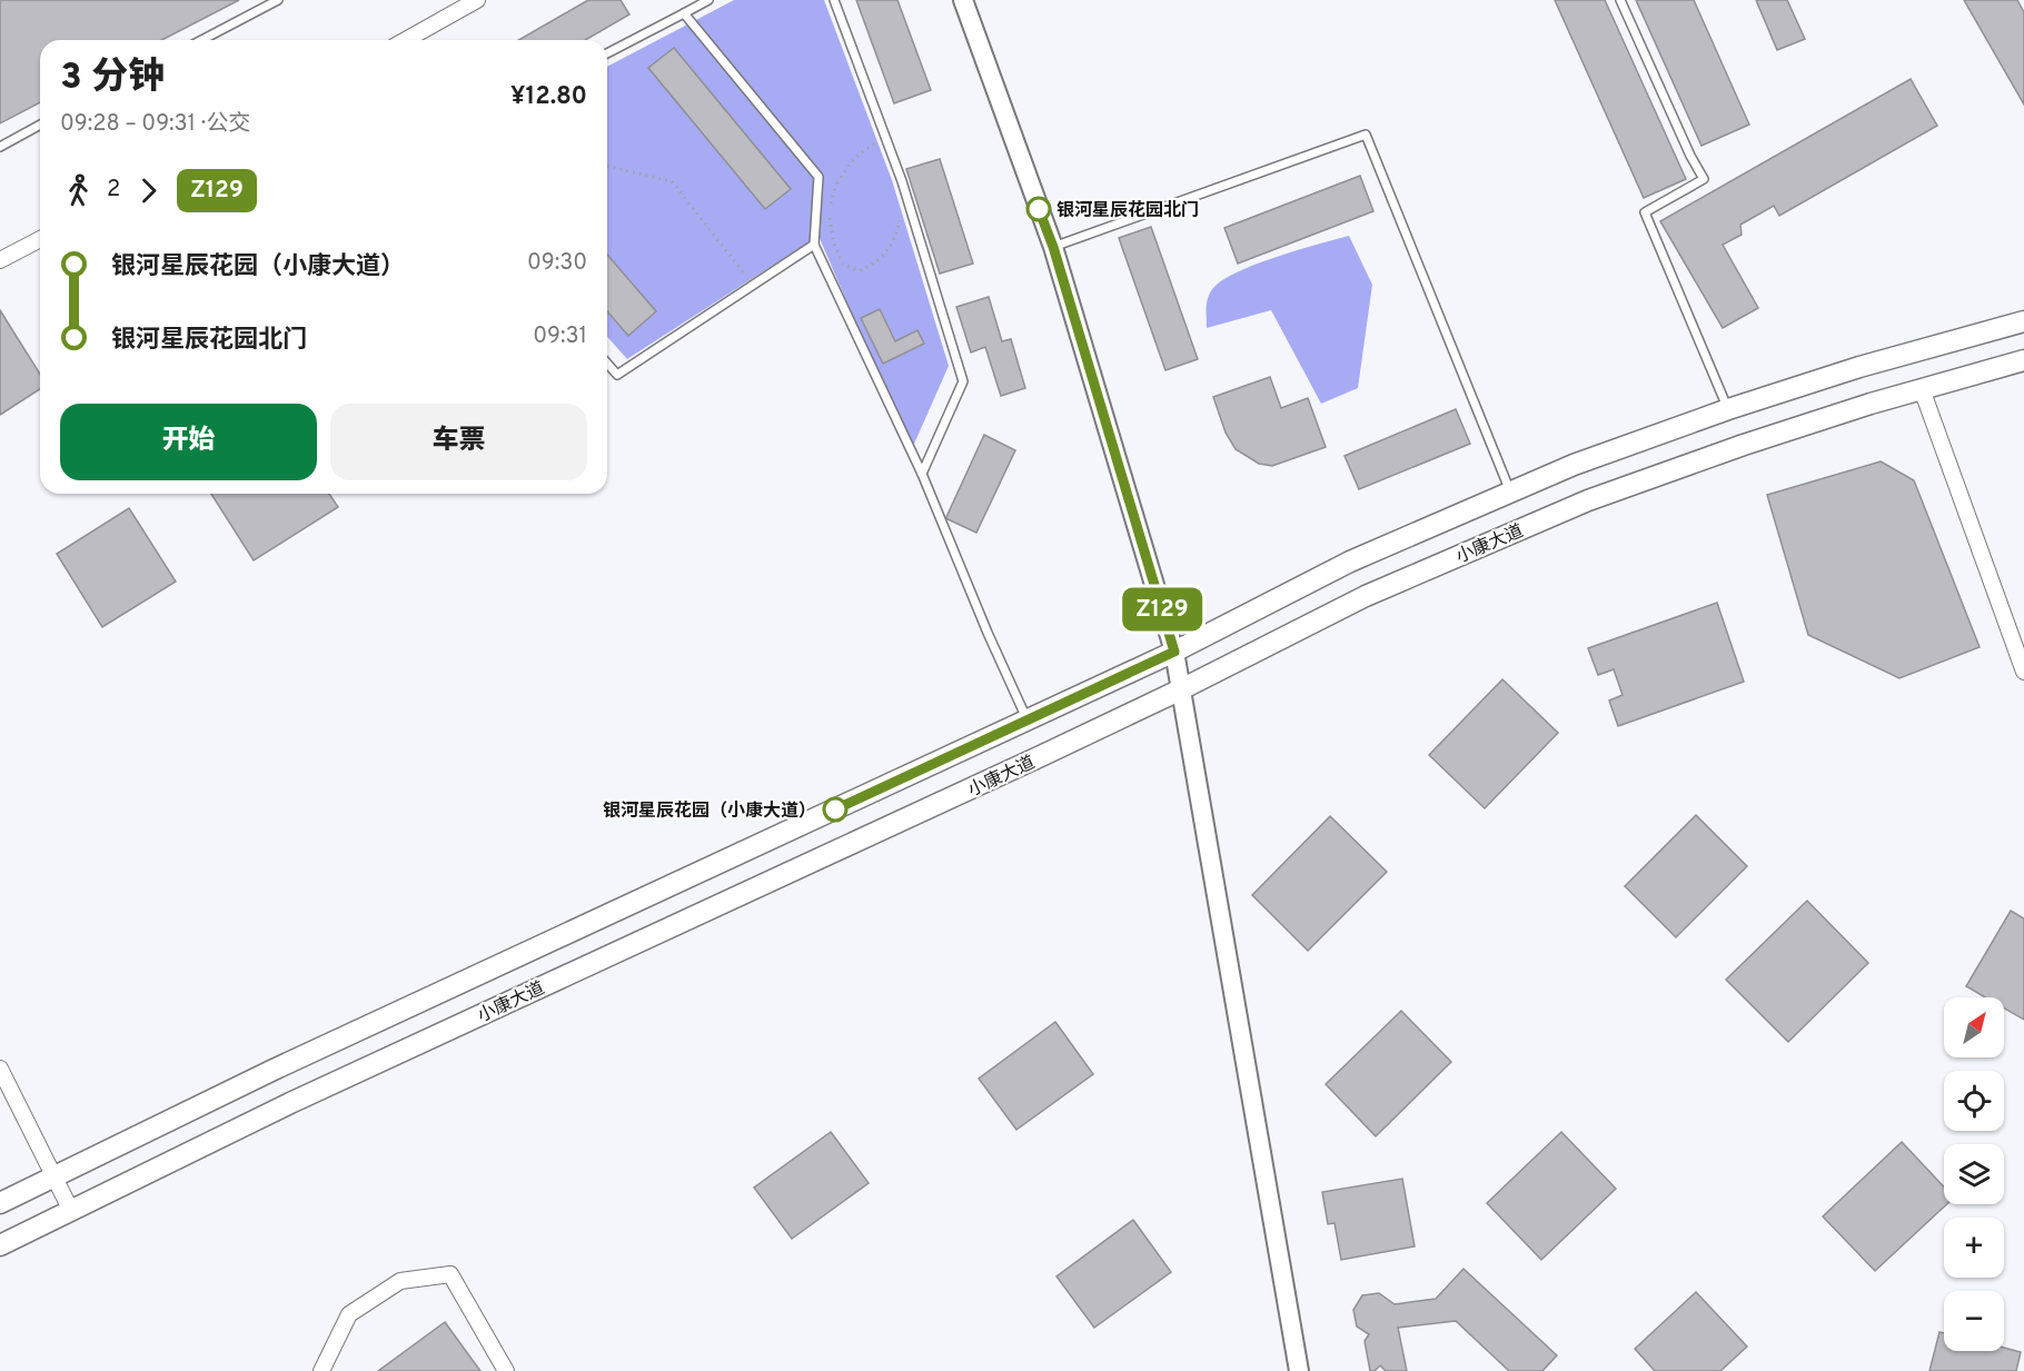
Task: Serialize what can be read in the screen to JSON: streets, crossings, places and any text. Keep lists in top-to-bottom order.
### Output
{
  "streets": {
    "main road": ["小康大道"]
  },
  "places": ["银河星辰花园北门", "银河星辰花园（小康大道）"],
  "lines": ["bus line Z129"],
  "north": "top right",
  "page": {
    "on_map": "Z129",
    "heading": ["3 分钟", "09:28 – 09:31 · 公交", "¥12.80"],
    "legs": ["2", "Z129"],
    "list": [
      {
        "name": "银河星辰花园（小康大道）",
        "value": "09:30"
      },
      {
        "name": "银河星辰花园北门",
        "value": "09:31"
      }
    ],
    "buttons": ["开始", "车票"],
    "map_buttons": ["+", "−"]
  }
}
